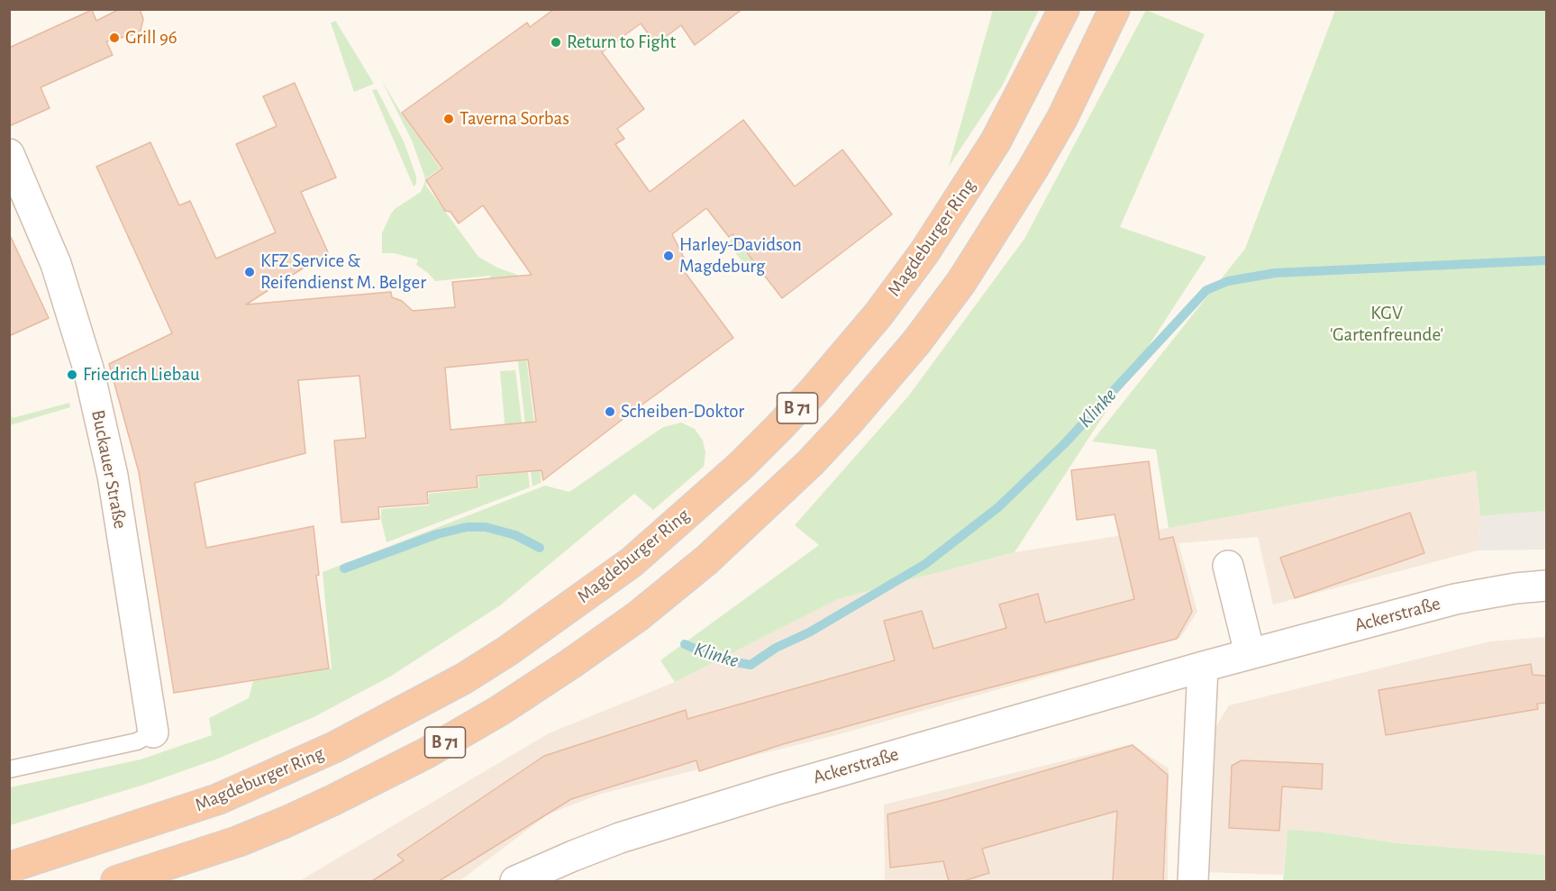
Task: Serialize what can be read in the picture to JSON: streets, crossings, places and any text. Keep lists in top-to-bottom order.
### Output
{
  "streets": {
    "highway": ["Magdeburger Ring", "B 71"],
    "street": ["Buckauer Straße", "Ackerstraße"]
  },
  "water": ["Klinke"],
  "parks": ["KGV 'Gartenfreunde'"],
  "places": [
    "Grill 96",
    "Return to Fight",
    "Taverna Sorbas",
    "Harley-Davidson Magdeburg",
    "KFZ Service & Reifendienst M. Belger",
    "Friedrich Liebau",
    "Scheiben-Doktor"
  ]
}
